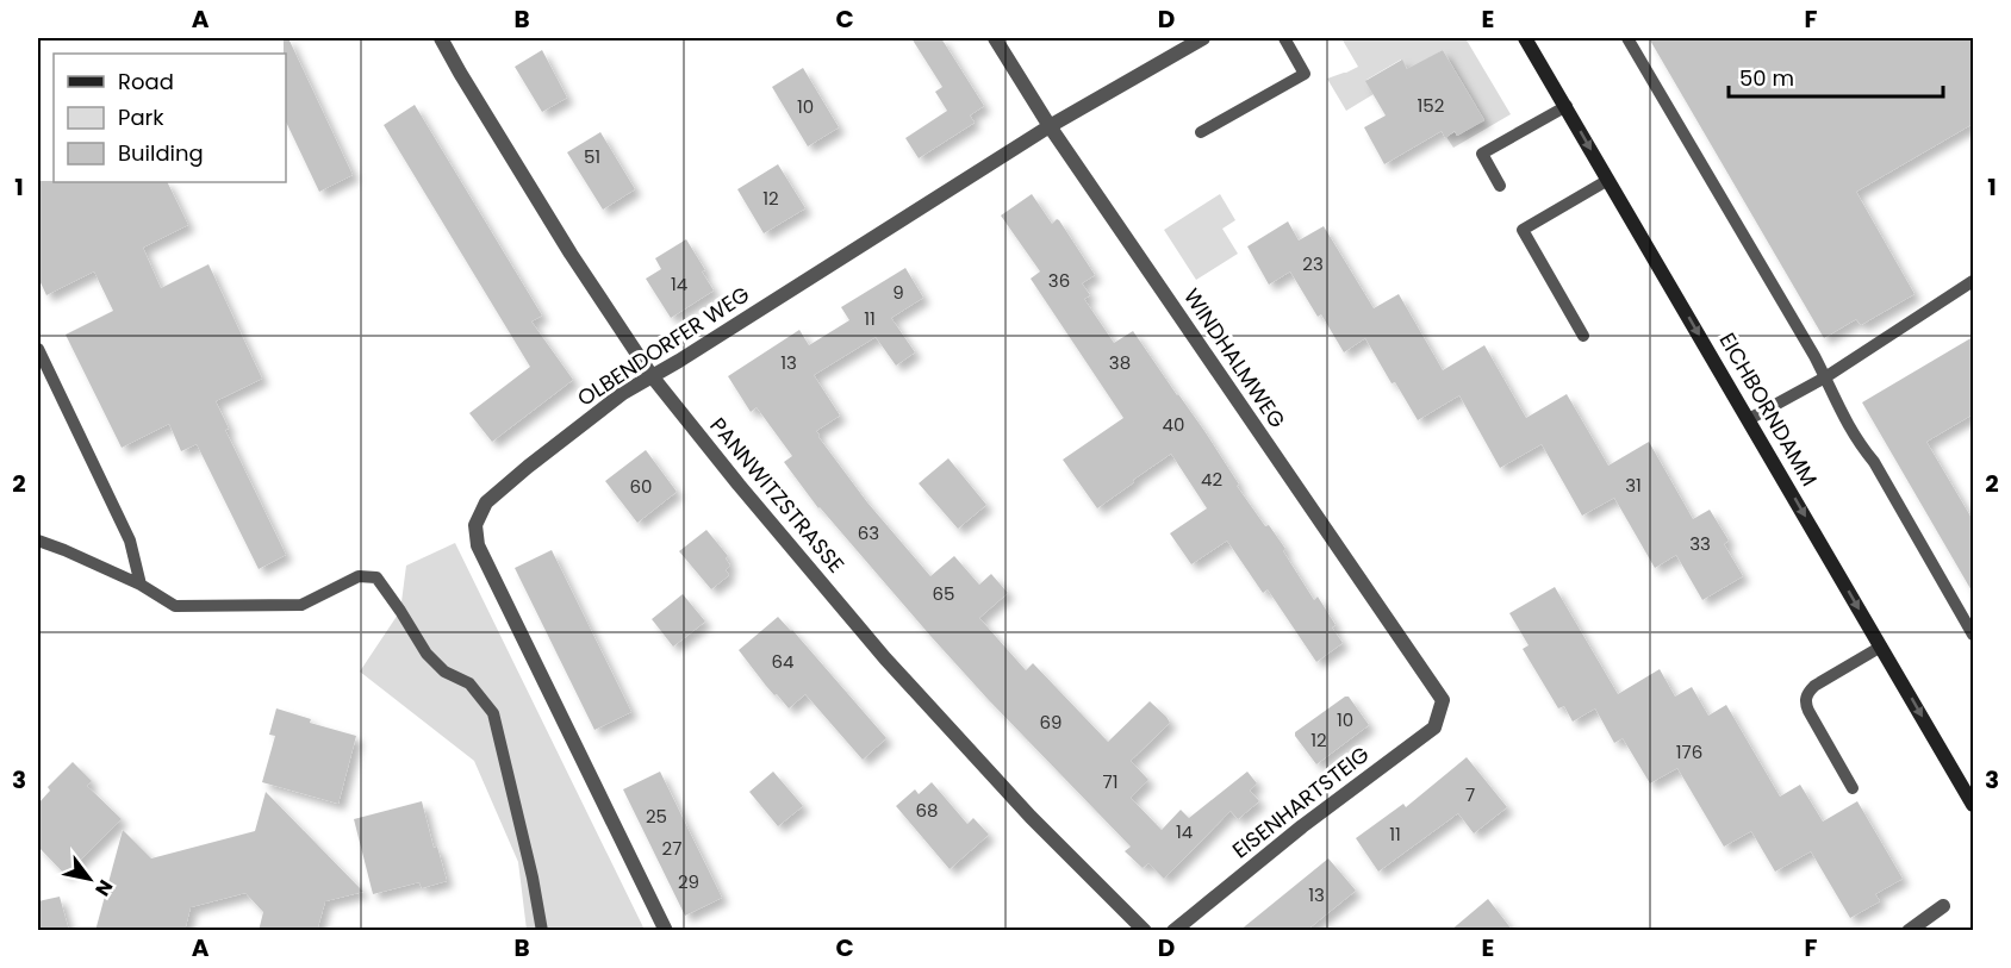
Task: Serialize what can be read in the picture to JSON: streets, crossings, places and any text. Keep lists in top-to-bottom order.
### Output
{
  "streets": {
    "main road": ["EICHBORNDAMM"],
    "street": [
      "OLBENDORFER WEG",
      "WINDHALMWEG",
      "PANNWITZSTRASSE",
      "EISENHARTSTEIG"
    ]
  },
  "crossings": [
    ["OLBENDORFER WEG", "WINDHALMWEG"],
    ["OLBENDORFER WEG", "PANNWITZSTRASSE"],
    ["WINDHALMWEG", "EISENHARTSTEIG"]
  ],
  "one_way": ["EICHBORNDAMM"],
  "house_numbers": [
    "152",
    "10",
    "51",
    "12",
    "23",
    "36",
    "14",
    "9",
    "11",
    "13",
    "38",
    "40",
    "42",
    "31",
    "60",
    "63",
    "33",
    "65",
    "64",
    "10",
    "69",
    "12",
    "176",
    "71",
    "7",
    "68",
    "25",
    "14",
    "11",
    "27",
    "29",
    "13"
  ],
  "legend": ["Road", "Park", "Building"],
  "scale_bar": "50 m",
  "north": "bottom right",
  "grid": {
    "columns": [
      "A",
      "B",
      "C",
      "D",
      "E",
      "F"
    ],
    "rows": ["1", "2", "3"]
  }
}
